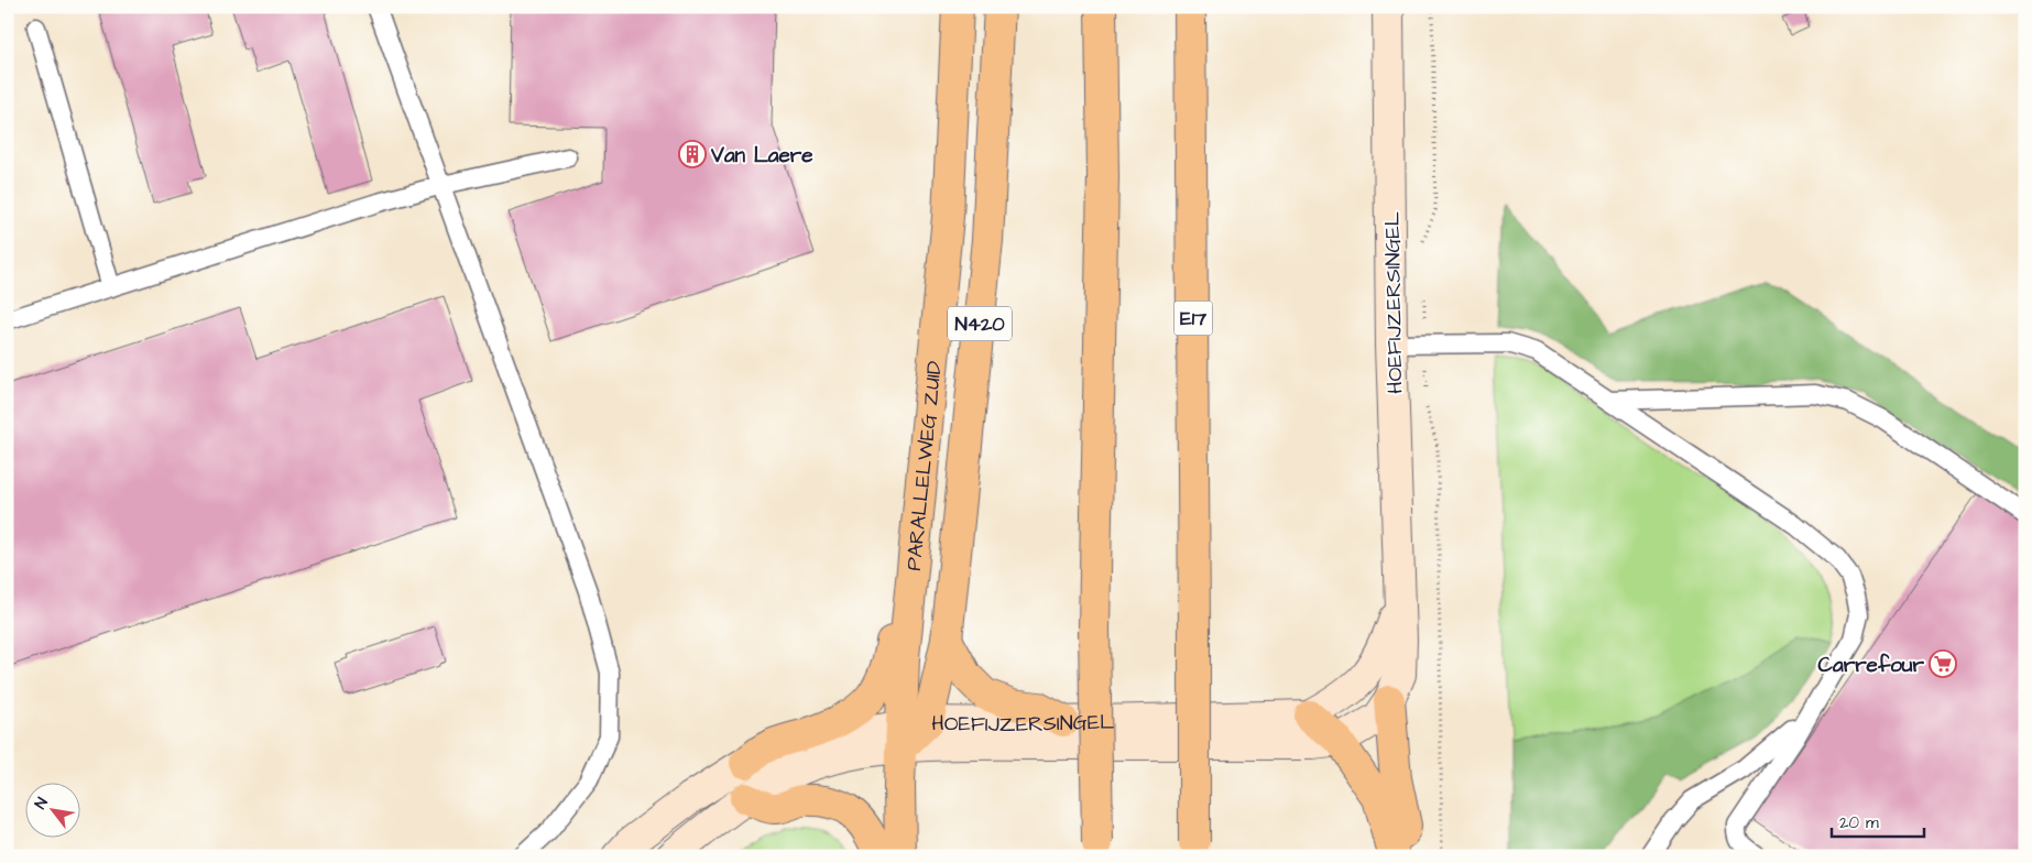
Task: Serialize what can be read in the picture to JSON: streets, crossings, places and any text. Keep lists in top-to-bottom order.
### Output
{
  "streets": {
    "highway": ["E17", "N420", "PARALLELWEG ZUID"],
    "street": ["HOEFIJZERSINGEL"]
  },
  "crossings": [
    ["HOEFIJZERSINGEL", "PARALLELWEG ZUID"]
  ],
  "places": {
    "building": ["Van Laere"],
    "supermarket": ["Carrefour"]
  },
  "scale_bar": "20 m",
  "north": "top left"
}
